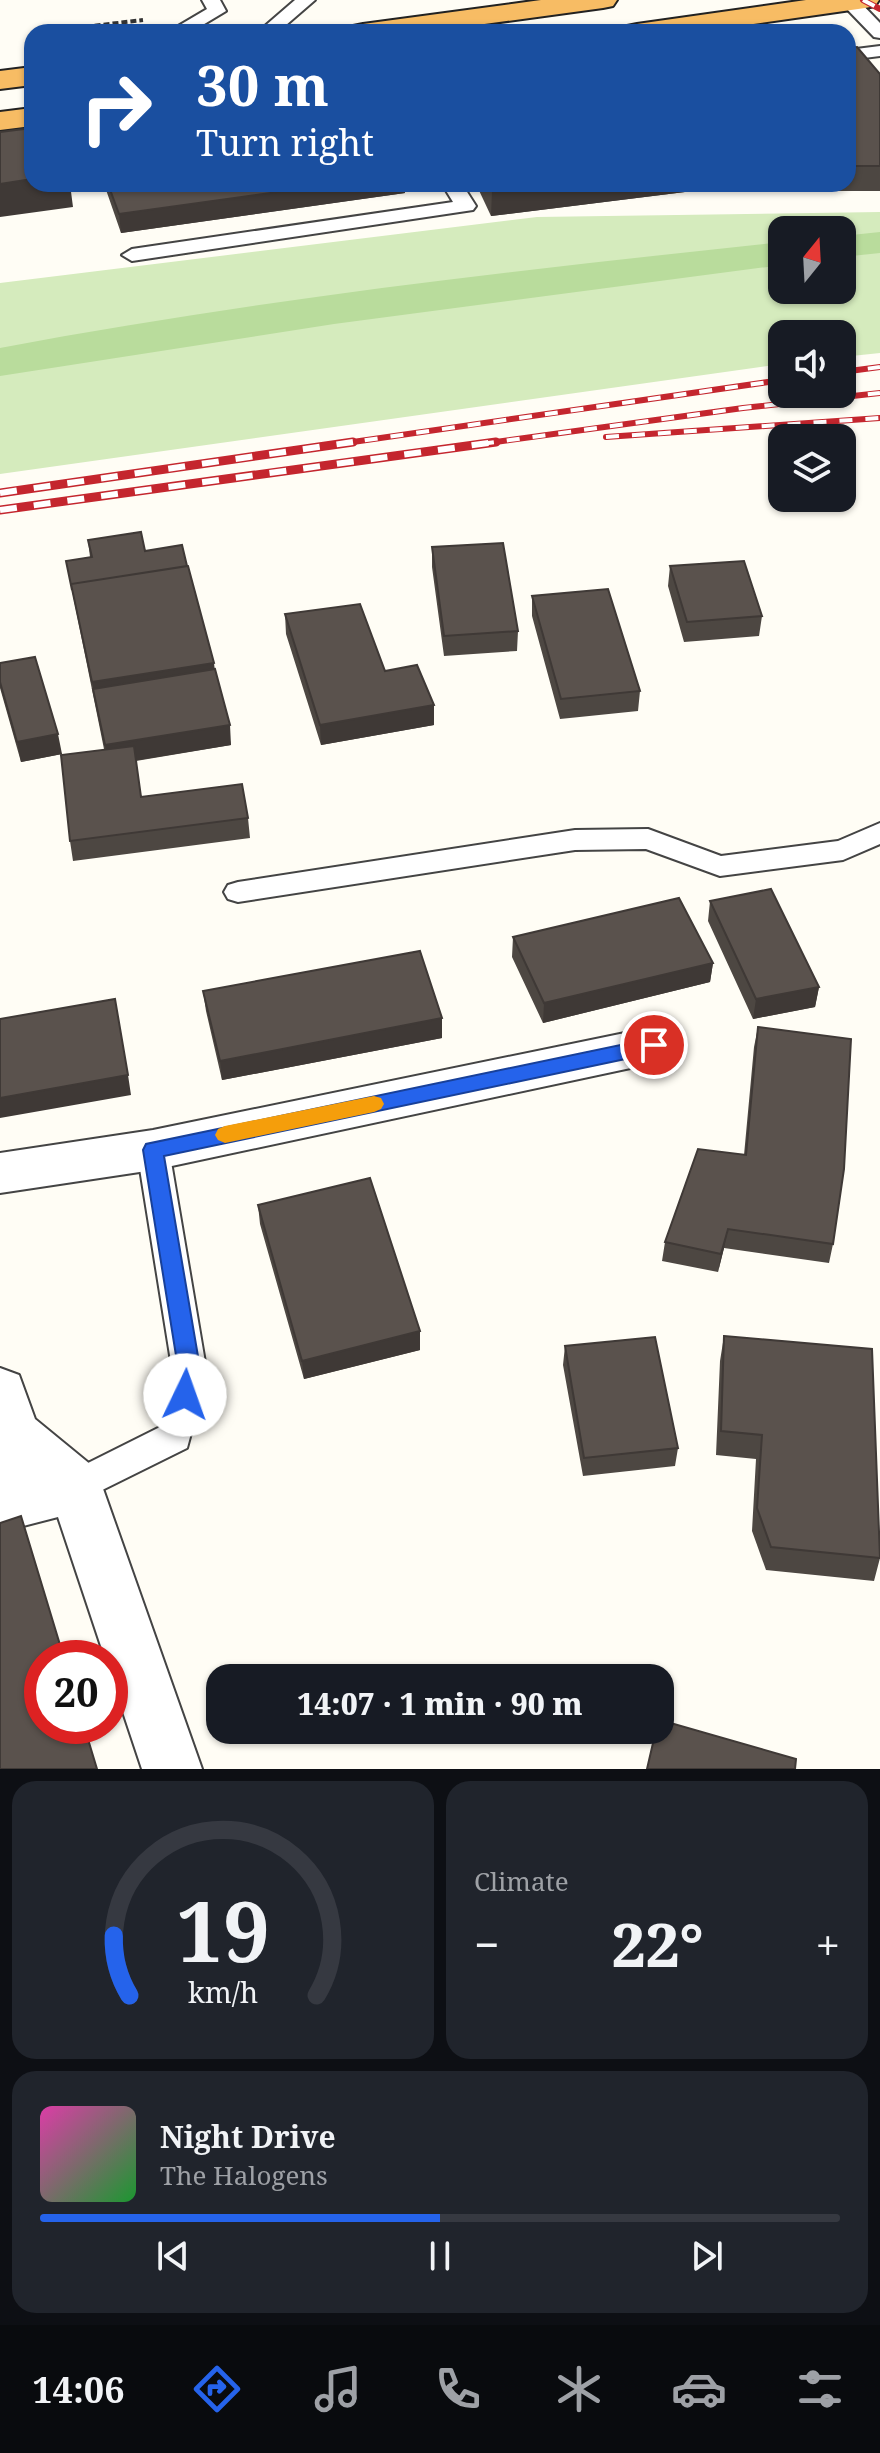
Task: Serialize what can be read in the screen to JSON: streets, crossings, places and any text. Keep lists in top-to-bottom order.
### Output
{
  "north": "top",
  "page": {
    "turn": ["30 m", "Turn right"],
    "limit": "20",
    "trip": "14:07 · 1 min · 90 m",
    "tile": "Climate",
    "heat": ["−", "22°", "+"],
    "song": ["Night Drive", "The Halogens"],
    "tabs": "14:06",
    "gauge": ["19", "km/h"]
  }
}
